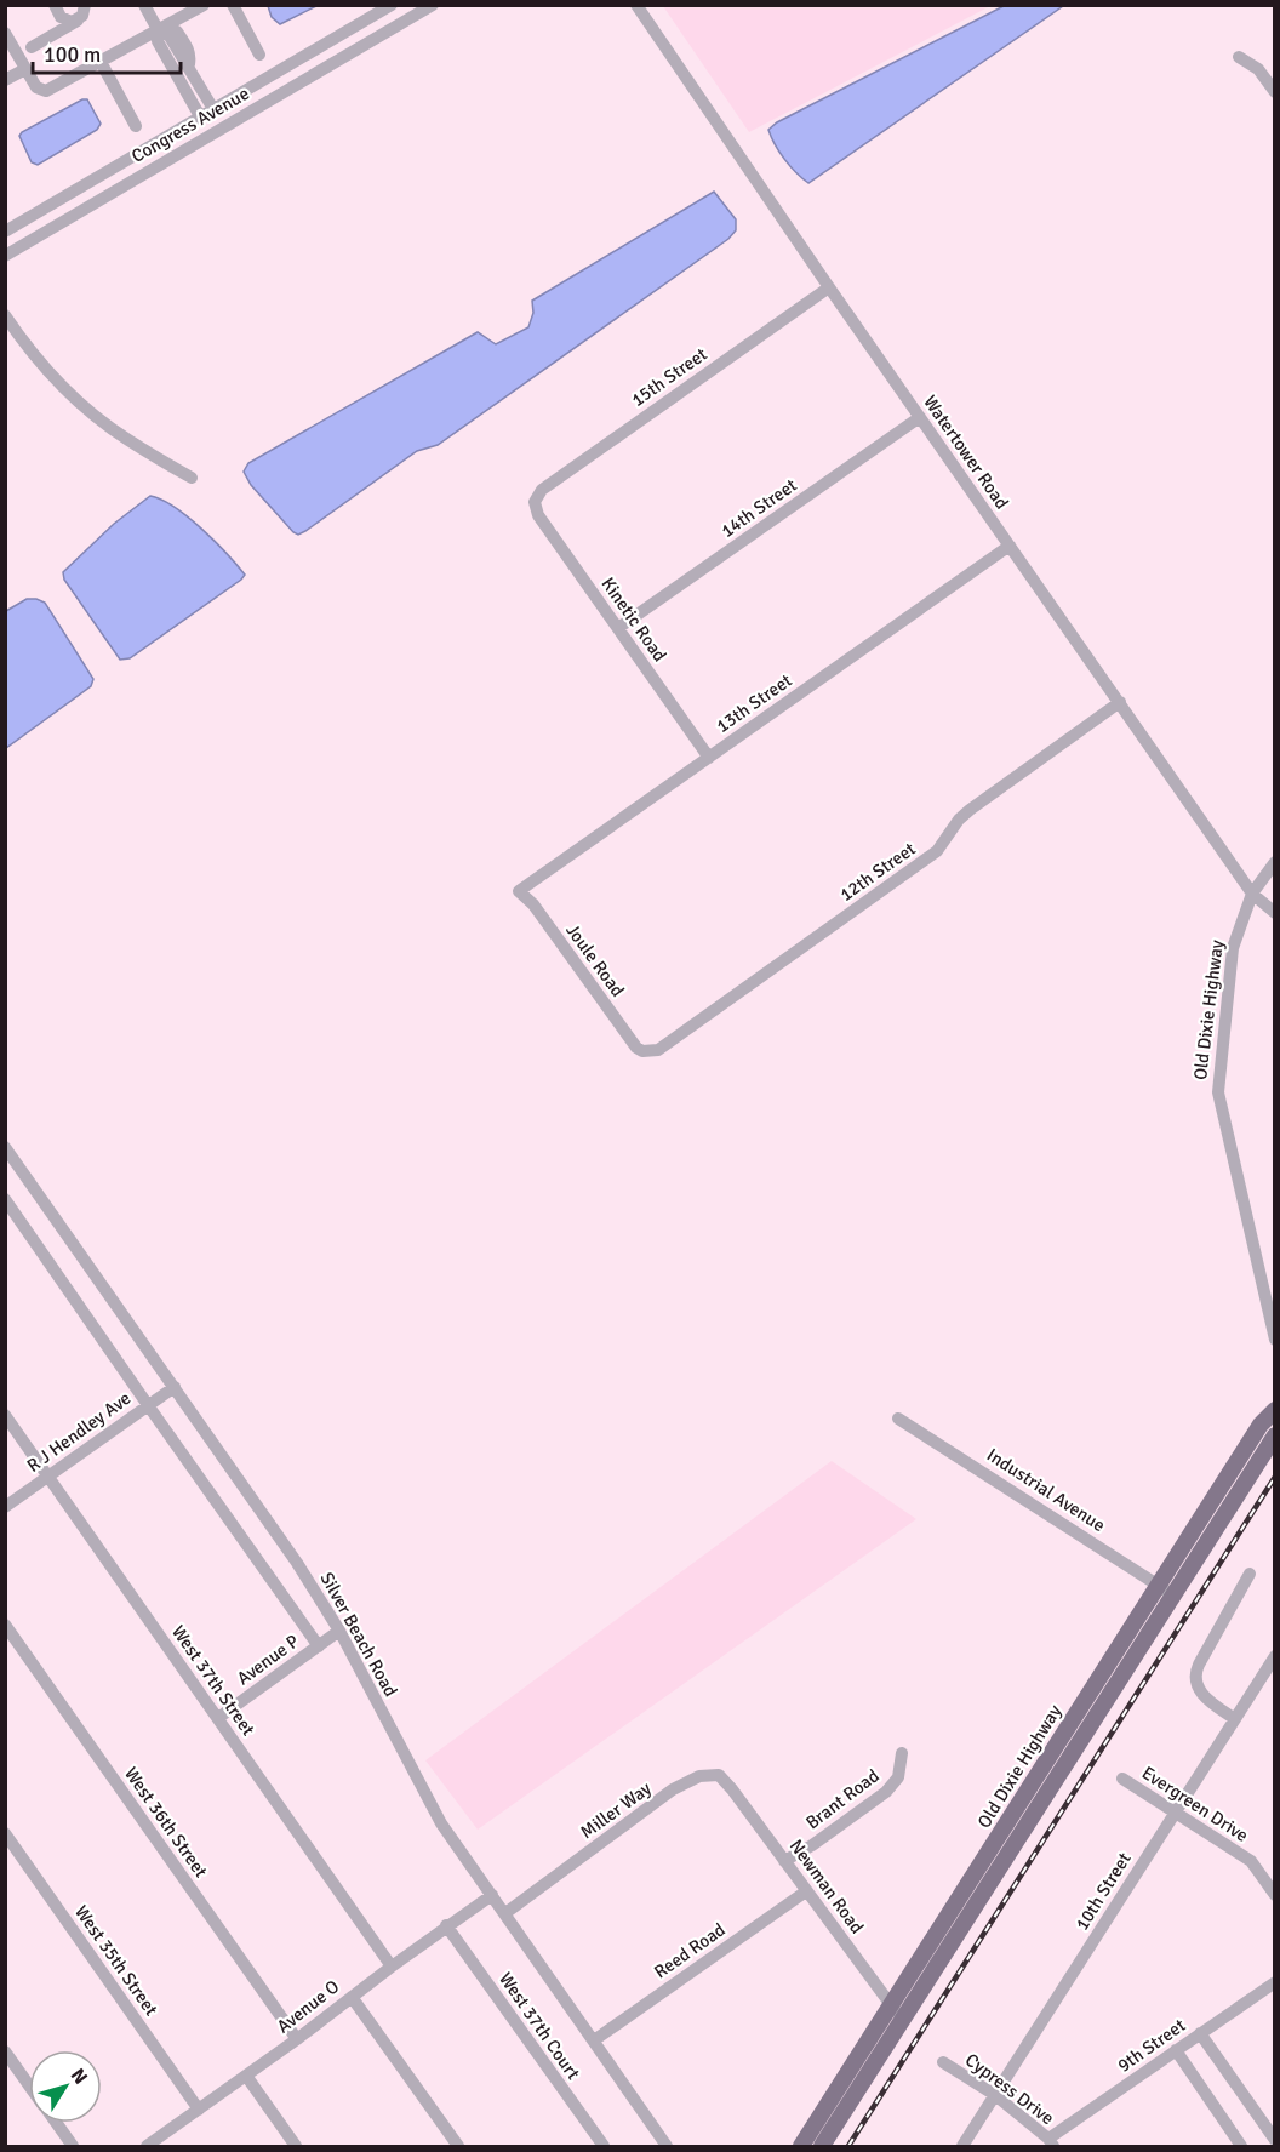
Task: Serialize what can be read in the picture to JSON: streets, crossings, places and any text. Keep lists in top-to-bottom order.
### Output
{
  "streets": {
    "main road": ["Old Dixie Highway"],
    "street": [
      "Congress Avenue",
      "15th Street",
      "Watertower Road",
      "14th Street",
      "Kinetic Road",
      "13th Street",
      "12th Street",
      "Joule Road",
      "R J Hendley Ave",
      "Industrial Avenue",
      "Silver Beach Road",
      "Avenue P",
      "West 37th Street",
      "Brant Road",
      "Evergreen Drive",
      "Miller Way",
      "West 36th Street",
      "Newman Road",
      "10th Street",
      "Reed Road",
      "West 35th Street",
      "Avenue O",
      "West 37th Court",
      "9th Street",
      "Cypress Drive"
    ]
  },
  "crossings": [
    ["15th Street", "Watertower Road"],
    ["15th Street", "Kinetic Road"],
    ["Watertower Road", "14th Street"],
    ["Watertower Road", "13th Street"],
    ["Watertower Road", "12th Street"],
    ["Watertower Road", "Old Dixie Highway"],
    ["14th Street", "Kinetic Road"],
    ["Kinetic Road", "13th Street"],
    ["13th Street", "Joule Road"],
    ["12th Street", "Joule Road"],
    ["Old Dixie Highway", "Industrial Avenue"],
    ["Old Dixie Highway", "Newman Road"],
    ["R J Hendley Ave", "Silver Beach Road"],
    ["R J Hendley Ave", "West 37th Street"],
    ["Silver Beach Road", "Avenue P"],
    ["Silver Beach Road", "Miller Way"],
    ["Silver Beach Road", "Reed Road"],
    ["Silver Beach Road", "Avenue O"],
    ["Avenue P", "West 37th Street"],
    ["West 37th Street", "Avenue O"],
    ["Brant Road", "Newman Road"],
    ["Evergreen Drive", "10th Street"],
    ["Miller Way", "Newman Road"],
    ["West 36th Street", "Avenue O"],
    ["Newman Road", "Reed Road"],
    ["10th Street", "Cypress Drive"],
    ["West 35th Street", "Avenue O"],
    ["Avenue O", "West 37th Court"],
    ["9th Street", "Cypress Drive"]
  ],
  "scale_bar": "100 m",
  "north": "top right"
}
